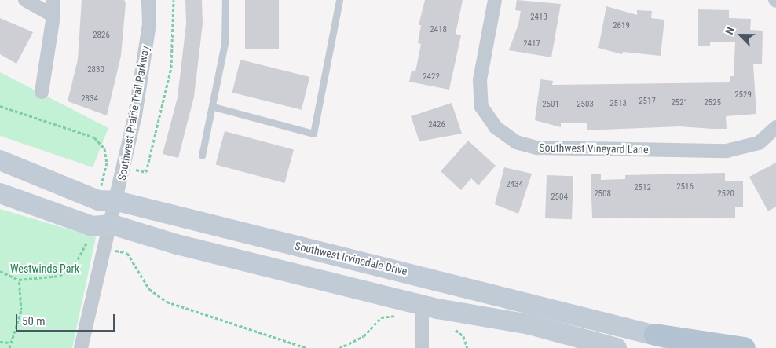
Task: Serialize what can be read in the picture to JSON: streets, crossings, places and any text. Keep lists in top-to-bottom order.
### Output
{
  "streets": {
    "main road": ["Southwest Irvinedale Drive"],
    "street": ["Southwest Prairie Trail Parkway", "Southwest Vineyard Lane"]
  },
  "crossings": [
    ["Southwest Prairie Trail Parkway", "Southwest Irvinedale Drive"]
  ],
  "parks": ["Westwinds Park"],
  "house_numbers": [
    "2413",
    "2619",
    "2418",
    "2826",
    "2417",
    "2830",
    "2422",
    "2529",
    "2834",
    "2517",
    "2521",
    "2525",
    "2513",
    "2501",
    "2503",
    "2426",
    "2434",
    "2516",
    "2512",
    "2508",
    "2520",
    "2504"
  ],
  "scale_bar": "50 m",
  "north": "top left"
}
